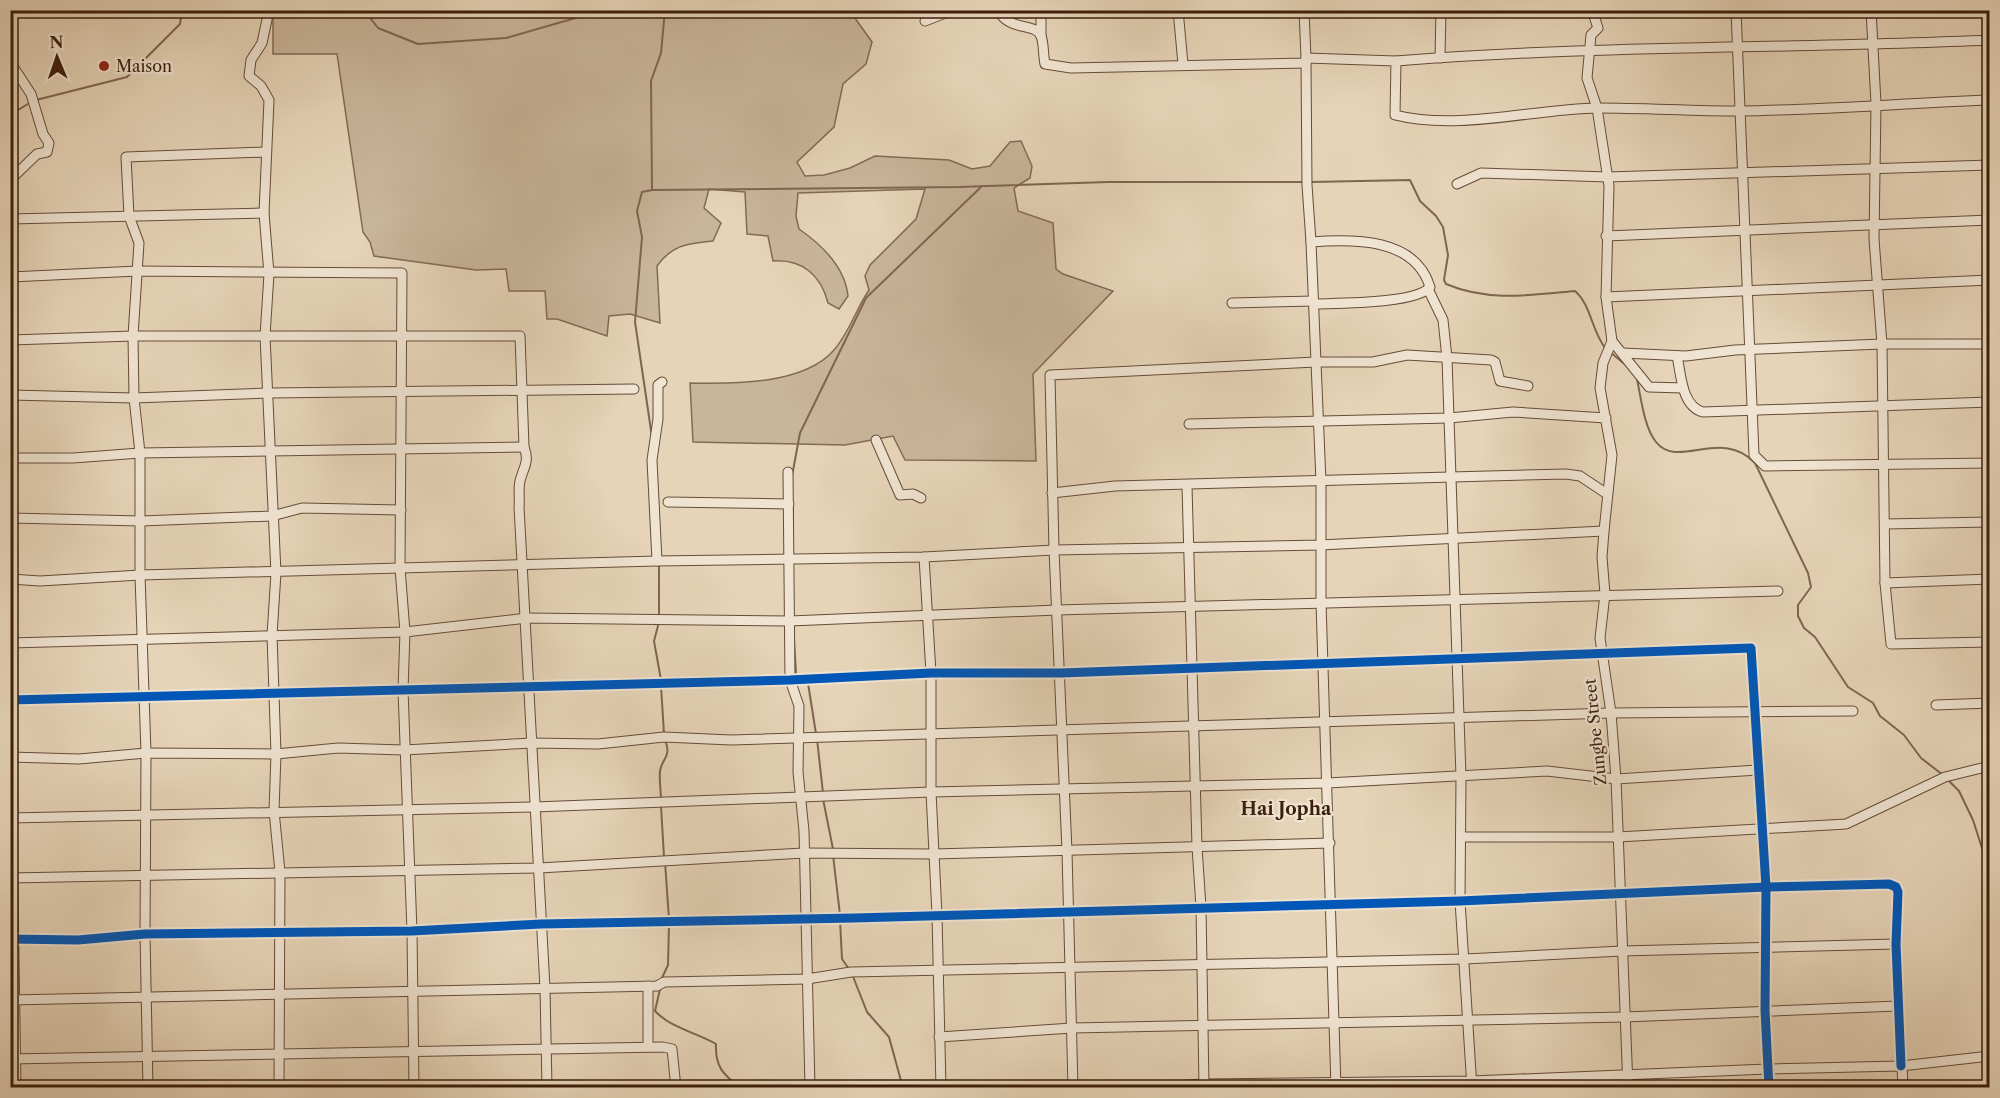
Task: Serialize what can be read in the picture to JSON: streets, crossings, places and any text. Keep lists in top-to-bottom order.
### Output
{
  "streets": {
    "street": ["Zungbe Street"]
  },
  "districts": ["Hai Jopha"],
  "places": ["Maison"],
  "north": "top"
}
